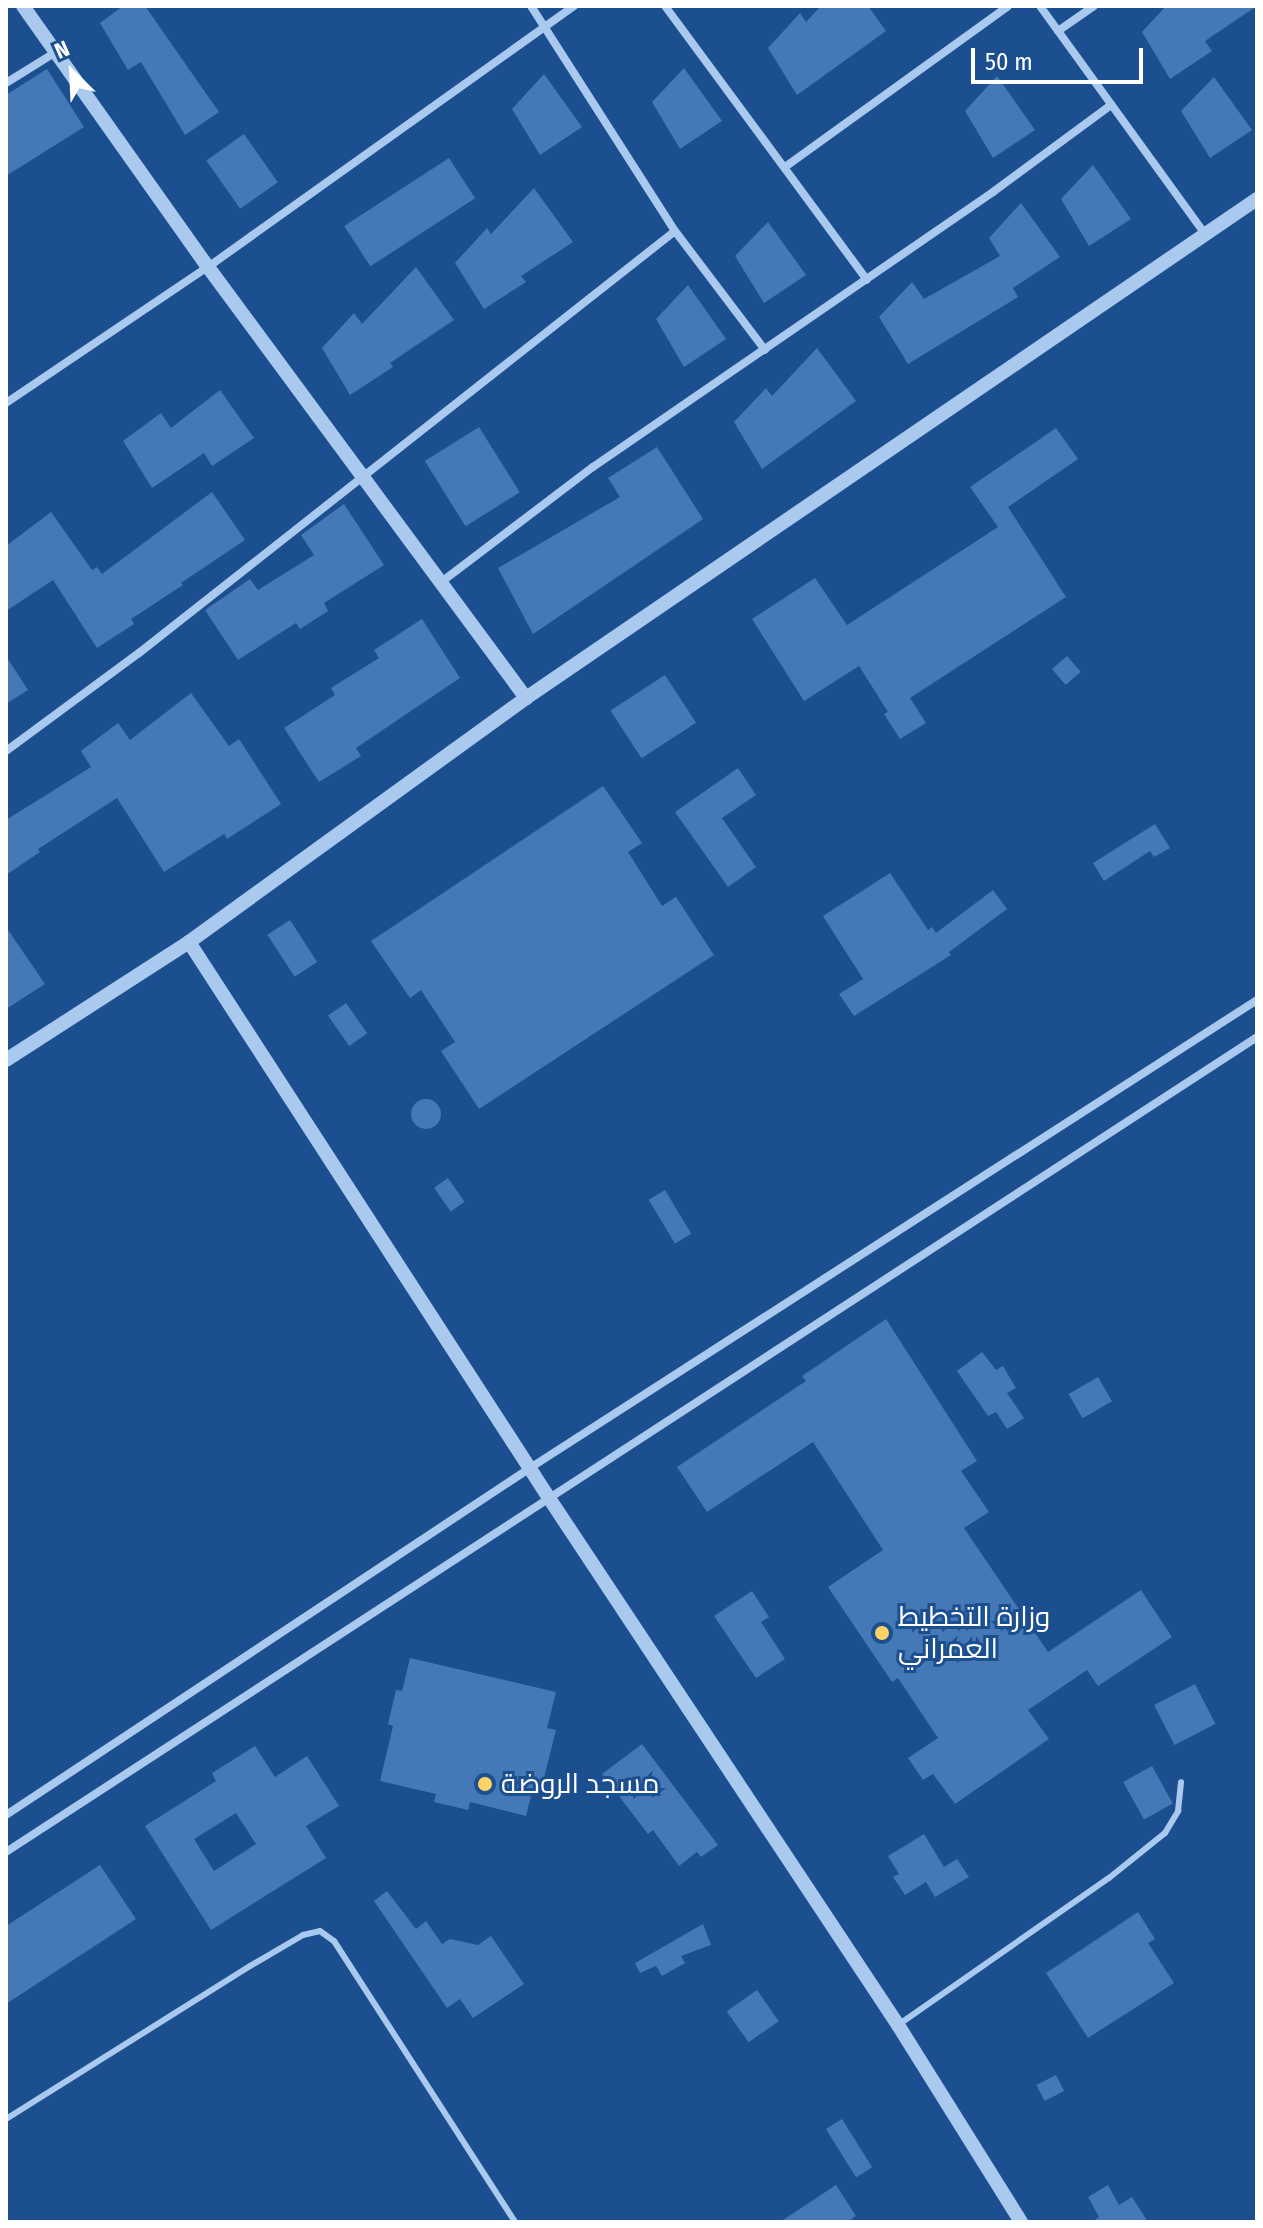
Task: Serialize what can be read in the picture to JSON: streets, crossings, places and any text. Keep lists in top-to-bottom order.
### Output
{
  "places": ["وزارة التخطيط العمراني", "مسجد الروضة"],
  "scale_bar": "50 m",
  "north": "top left"
}
